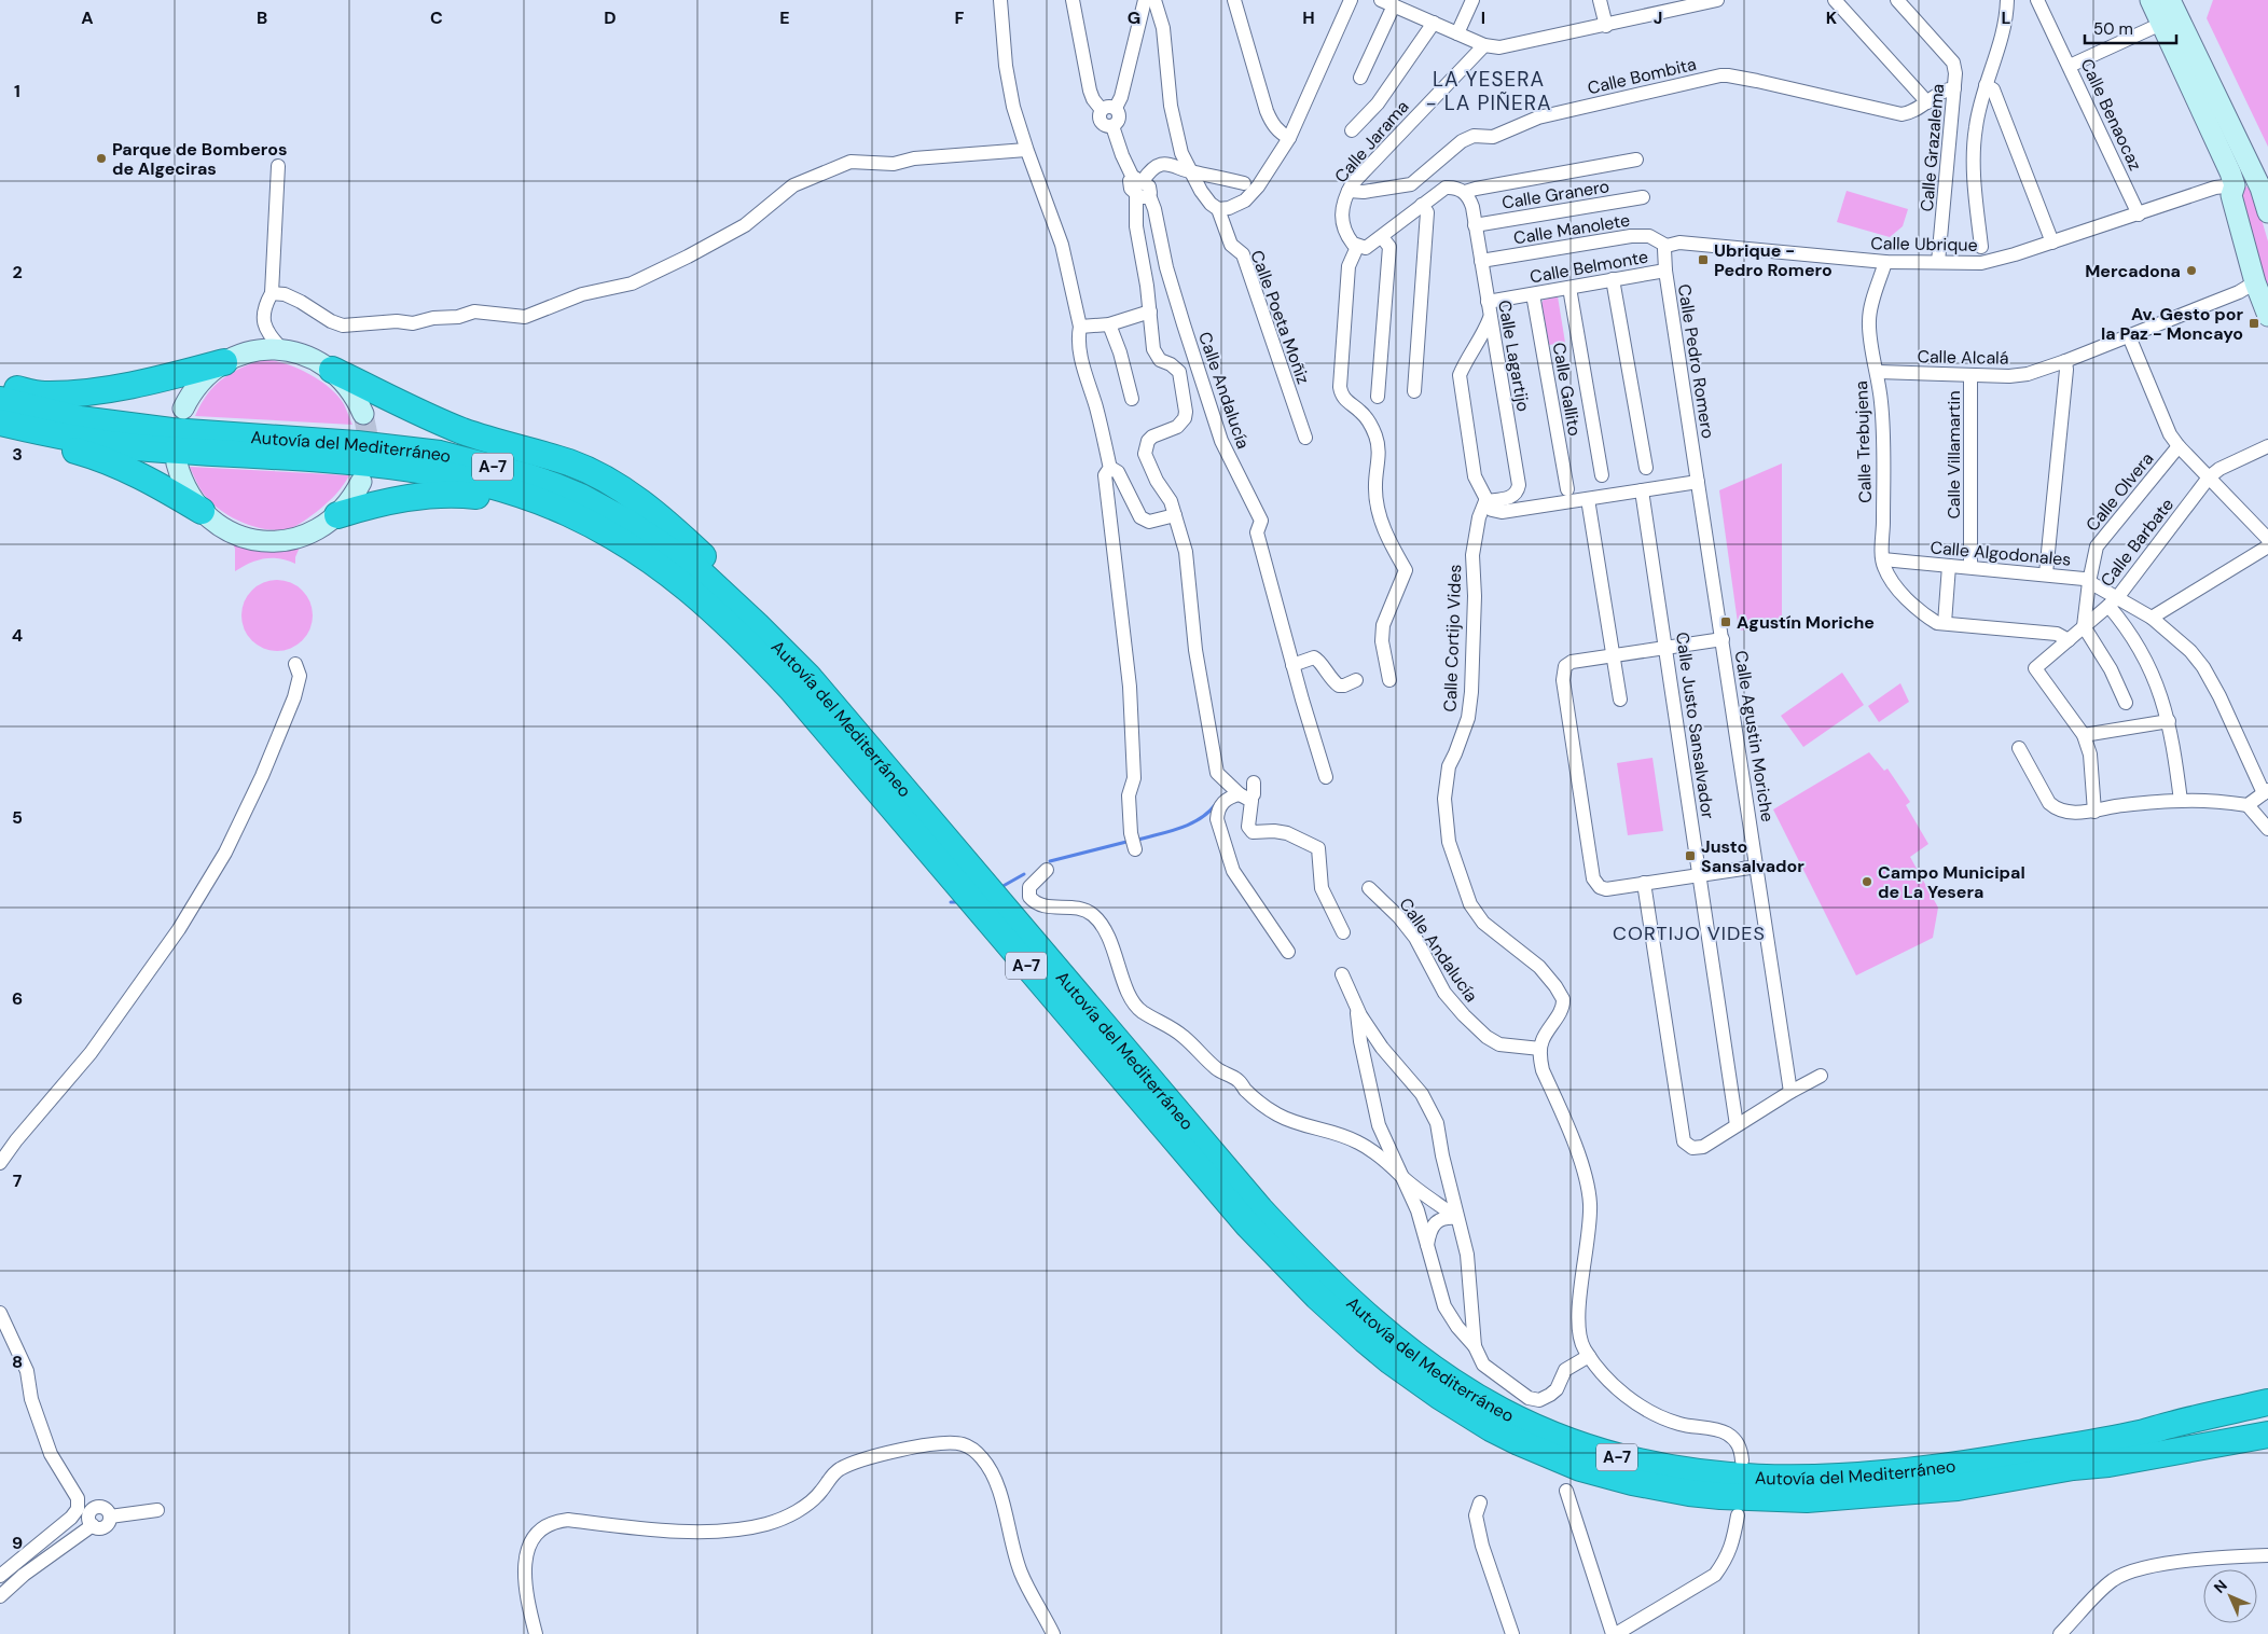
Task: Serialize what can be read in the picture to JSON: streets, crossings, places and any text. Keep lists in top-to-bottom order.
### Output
{
  "streets": {
    "highway": ["Autovía del Mediterráneo", "A-7"],
    "street": [
      "Calle Bombita",
      "Calle Benaocaz",
      "Calle Jarama",
      "Calle Grazalema",
      "Calle Granero",
      "Calle Manolete",
      "Calle Ubrique",
      "Calle Belmonte",
      "Calle Poeta Moñiz",
      "Calle Lagartijo",
      "Calle Alcalá",
      "Calle Pedro Romero",
      "Calle Gallito",
      "Calle Andalucía",
      "Calle Trebujena",
      "Calle Villamartin",
      "Calle Olvera",
      "Calle Barbate",
      "Calle Algodonales",
      "Calle Cortijo Vides",
      "Calle Justo Sansalvador",
      "Calle Agustin Moriche"
    ]
  },
  "crossings": [
    ["Calle Bombita", "Calle Jarama"],
    ["Calle Bombita", "Calle Grazalema"],
    ["Calle Benaocaz", "Calle Ubrique"],
    ["Calle Grazalema", "Calle Ubrique"],
    ["Calle Granero", "Calle Lagartijo"],
    ["Calle Manolete", "Calle Ubrique"],
    ["Calle Manolete", "Calle Lagartijo"],
    ["Calle Manolete", "Calle Pedro Romero"],
    ["Calle Ubrique", "Calle Pedro Romero"],
    ["Calle Ubrique", "Calle Trebujena"],
    ["Calle Belmonte", "Calle Lagartijo"],
    ["Calle Belmonte", "Calle Pedro Romero"],
    ["Calle Belmonte", "Calle Gallito"],
    ["Calle Lagartijo", "Calle Cortijo Vides"],
    ["Calle Alcalá", "Calle Trebujena"],
    ["Calle Alcalá", "Calle Villamartin"],
    ["Calle Pedro Romero", "Calle Agustin Moriche"],
    ["Calle Andalucía", "Calle Cortijo Vides"],
    ["Calle Trebujena", "Calle Algodonales"],
    ["Calle Villamartin", "Calle Algodonales"],
    ["Calle Olvera", "Calle Barbate"],
    ["Calle Olvera", "Calle Algodonales"],
    ["Calle Barbate", "Calle Algodonales"]
  ],
  "districts": ["LA YESERA - LA PIÑERA", "CORTIJO VIDES"],
  "places": {
    "other": ["Parque de Bomberos de Algeciras", "Mercadona", "Campo Municipal de La Yesera"],
    "transit": [
      "Ubrique - Pedro Romero",
      "Av. Gesto por la Paz - Moncayo",
      "Agustín Moriche",
      "Justo Sansalvador"
    ]
  },
  "scale_bar": "50 m",
  "north": "top left",
  "grid": {
    "columns": [
      "A",
      "B",
      "C",
      "D",
      "E",
      "F",
      "G",
      "H",
      "I",
      "J",
      "K",
      "L"
    ],
    "rows": [
      "1",
      "2",
      "3",
      "4",
      "5",
      "6",
      "7",
      "8",
      "9"
    ]
  }
}
